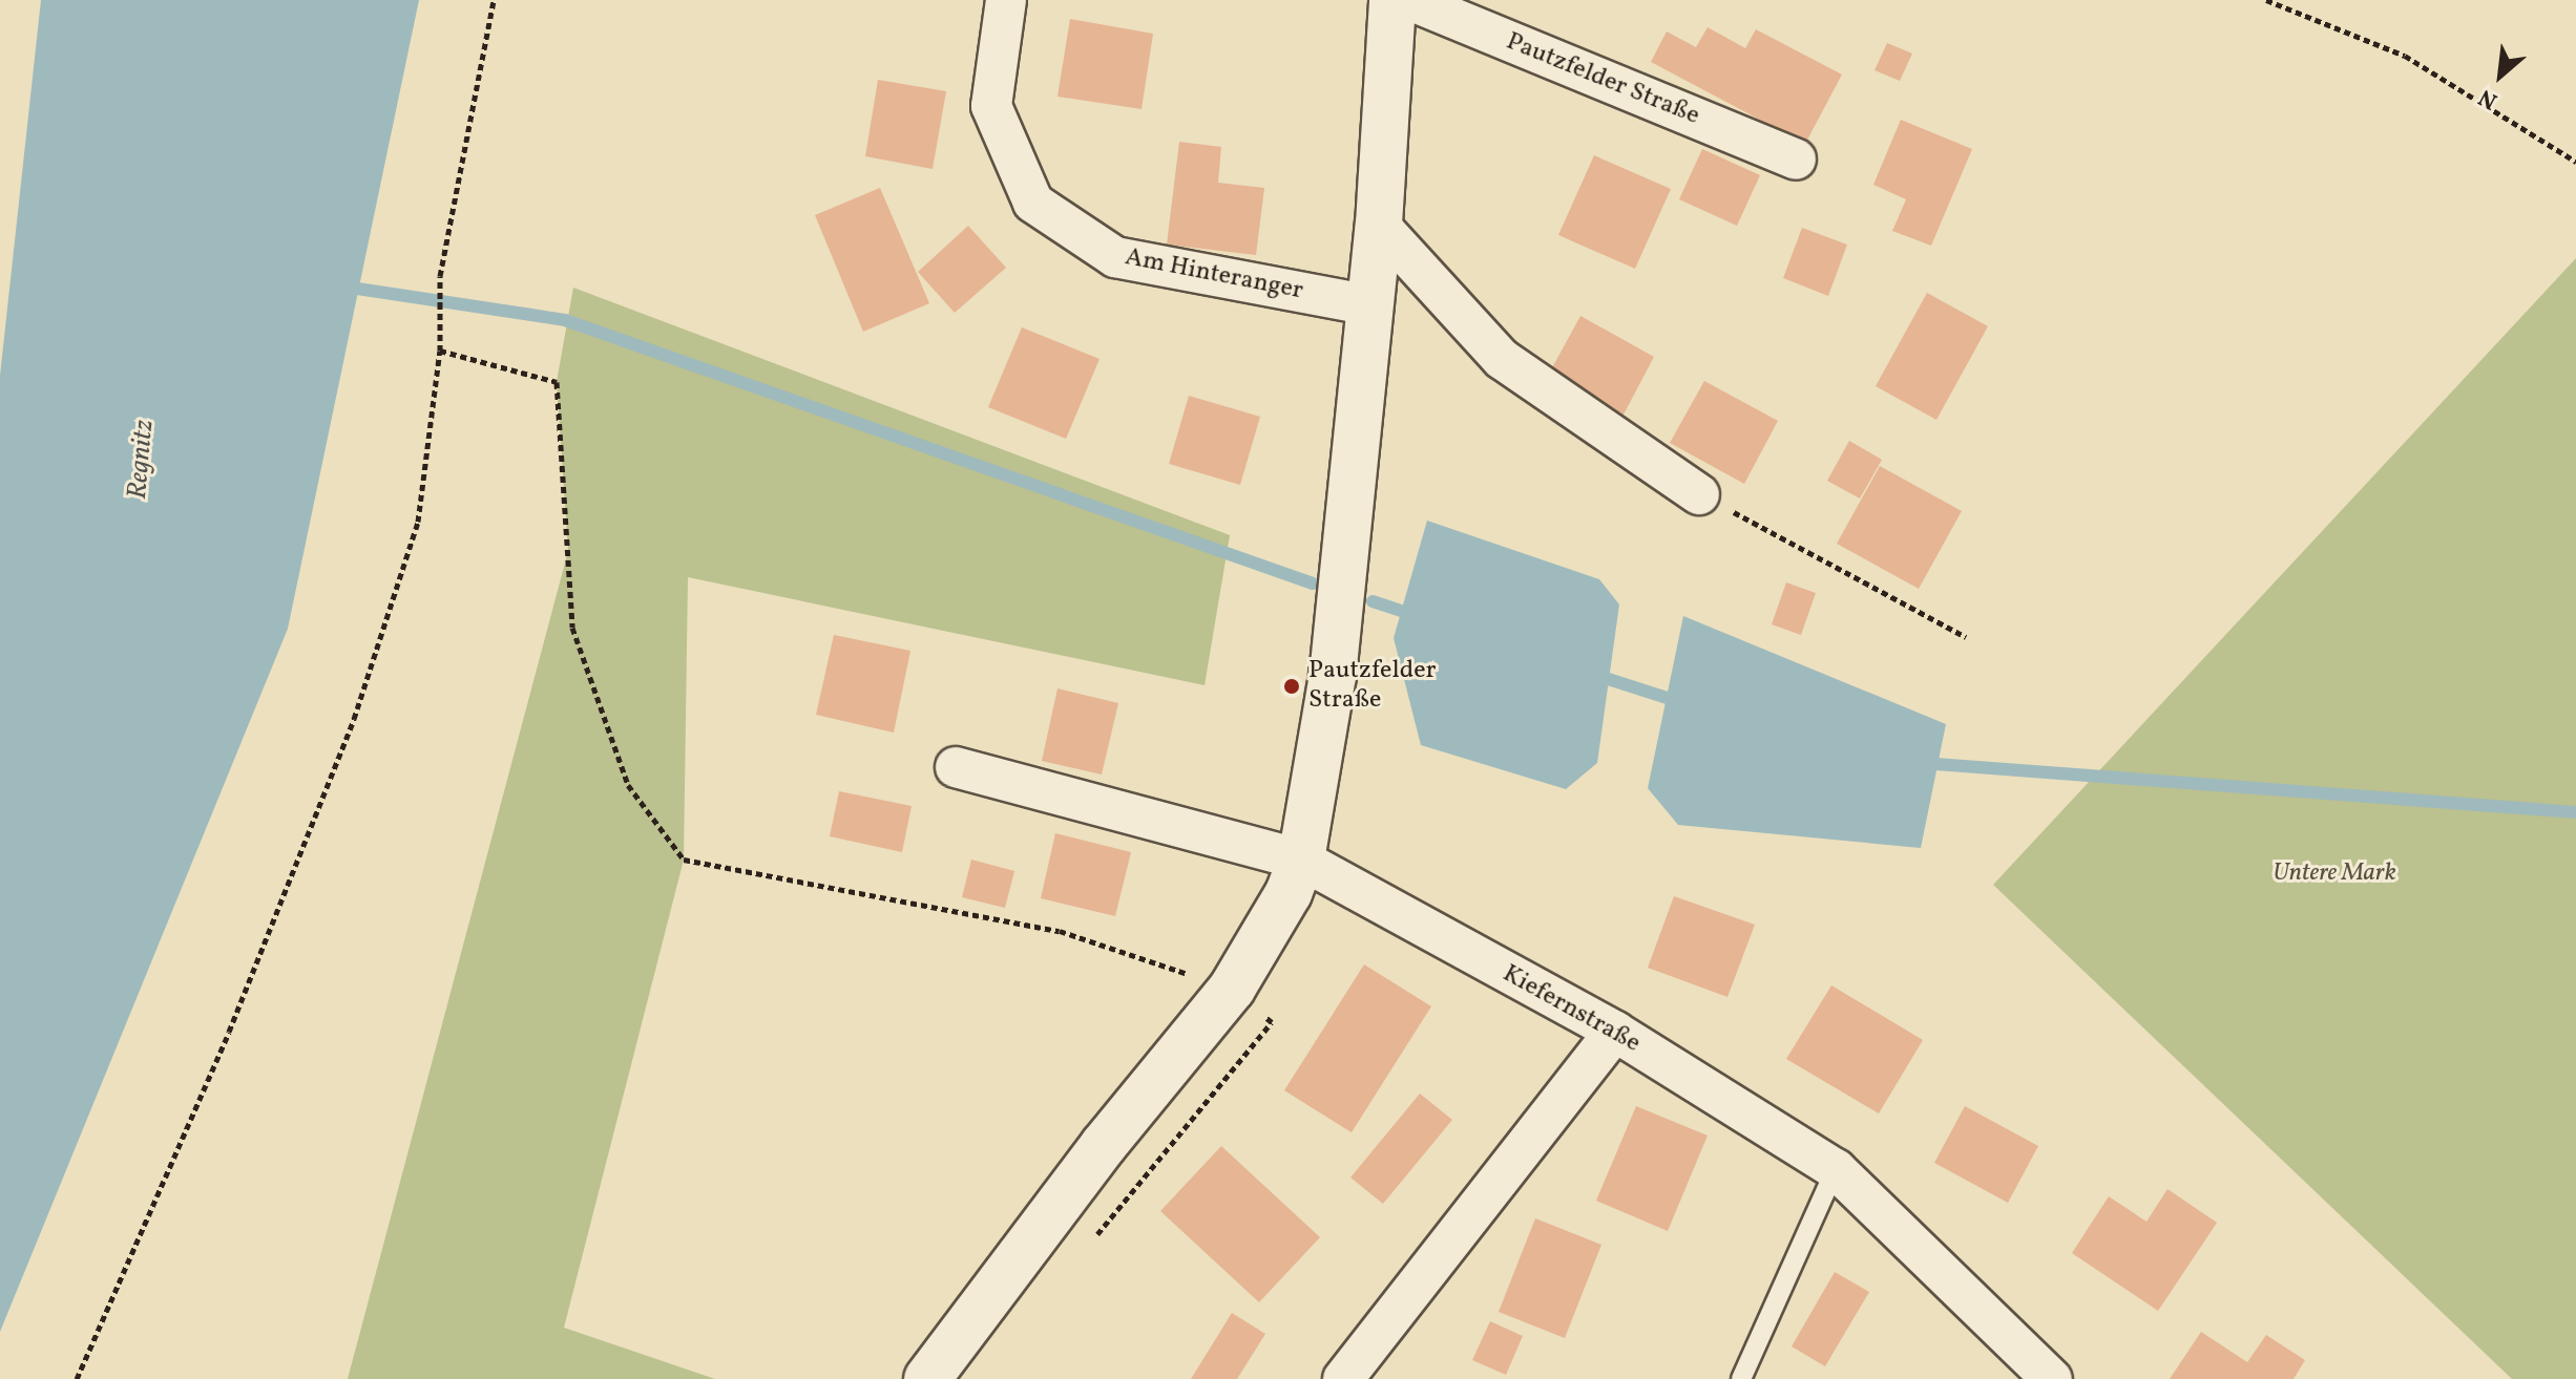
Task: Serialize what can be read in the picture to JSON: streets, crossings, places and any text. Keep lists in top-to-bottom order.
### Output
{
  "streets": {
    "street": ["Pautzfelder Straße", "Am Hinteranger", "Kiefernstraße"]
  },
  "water": ["Regnitz"],
  "parks": ["Untere Mark"],
  "places": ["Pautzfelder Straße"],
  "north": "bottom left"
}
